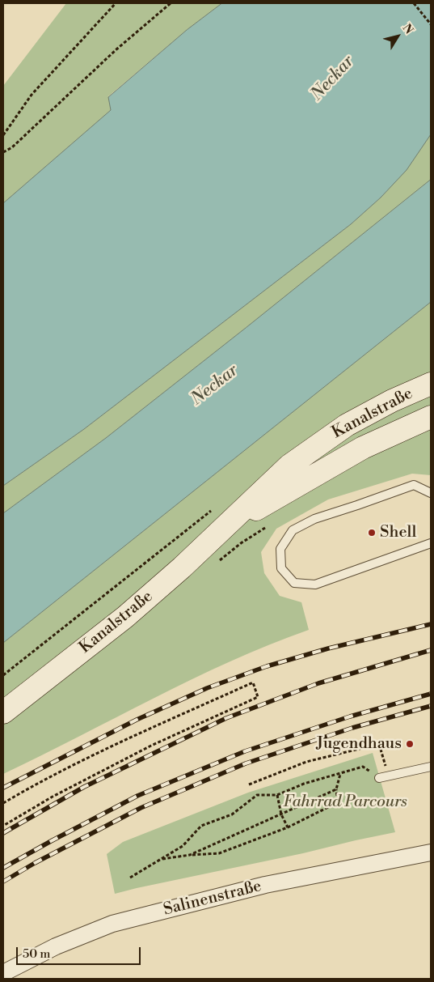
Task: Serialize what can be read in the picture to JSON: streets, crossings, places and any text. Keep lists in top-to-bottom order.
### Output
{
  "streets": {
    "main road": ["Kanalstraße"],
    "street": ["Salinenstraße"]
  },
  "water": ["Neckar"],
  "parks": ["Fahrrad Parcours"],
  "places": ["Shell", "Jugendhaus"],
  "scale_bar": "50 m",
  "north": "top right"
}
